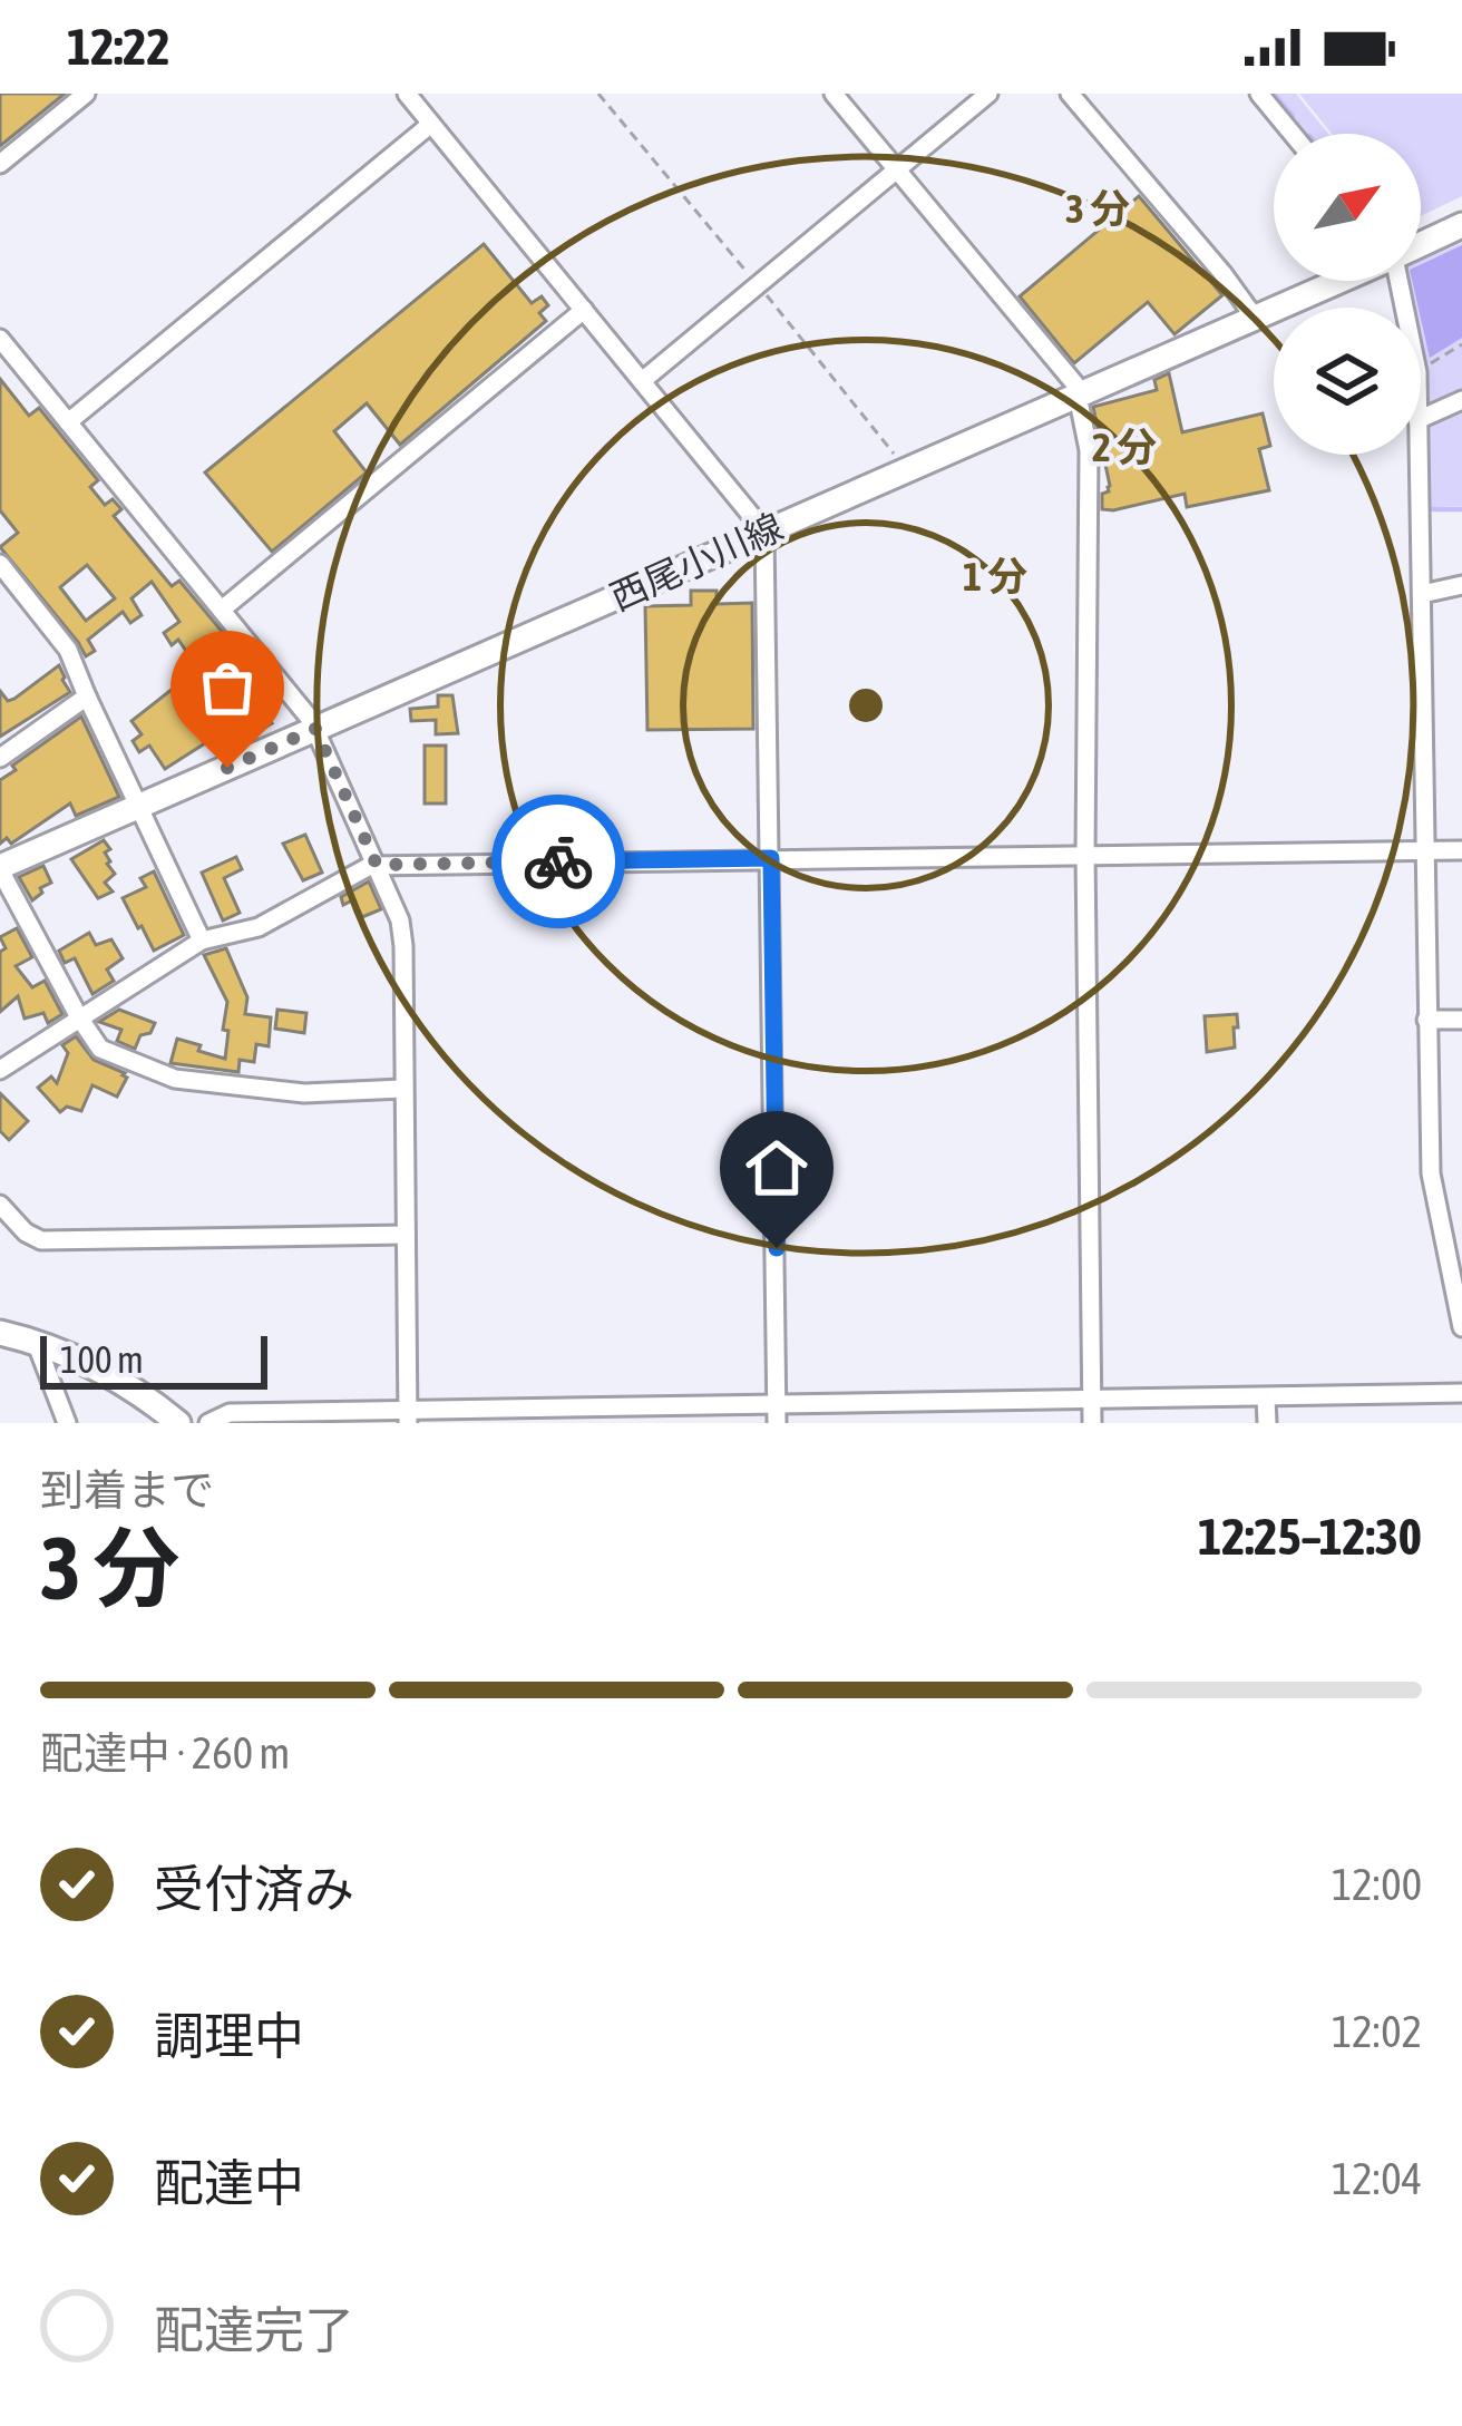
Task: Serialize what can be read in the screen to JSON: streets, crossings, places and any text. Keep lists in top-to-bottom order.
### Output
{
  "streets": {
    "main road": ["西尾小川線"]
  },
  "scale_bar": "100 m",
  "north": "top right",
  "page": {
    "status": "12:22",
    "scale": "100 m",
    "heading": ["3 分", "到着まで", "12:25–12:30"],
    "bar": "配達中 · 260 m",
    "list": [
      ["受付済み", "12:00"],
      ["調理中", "12:02"],
      ["配達中", "12:04"],
      "配達完了"
    ]
  },
  "rings": ["3 分", "2 分", "1 分"]
}
